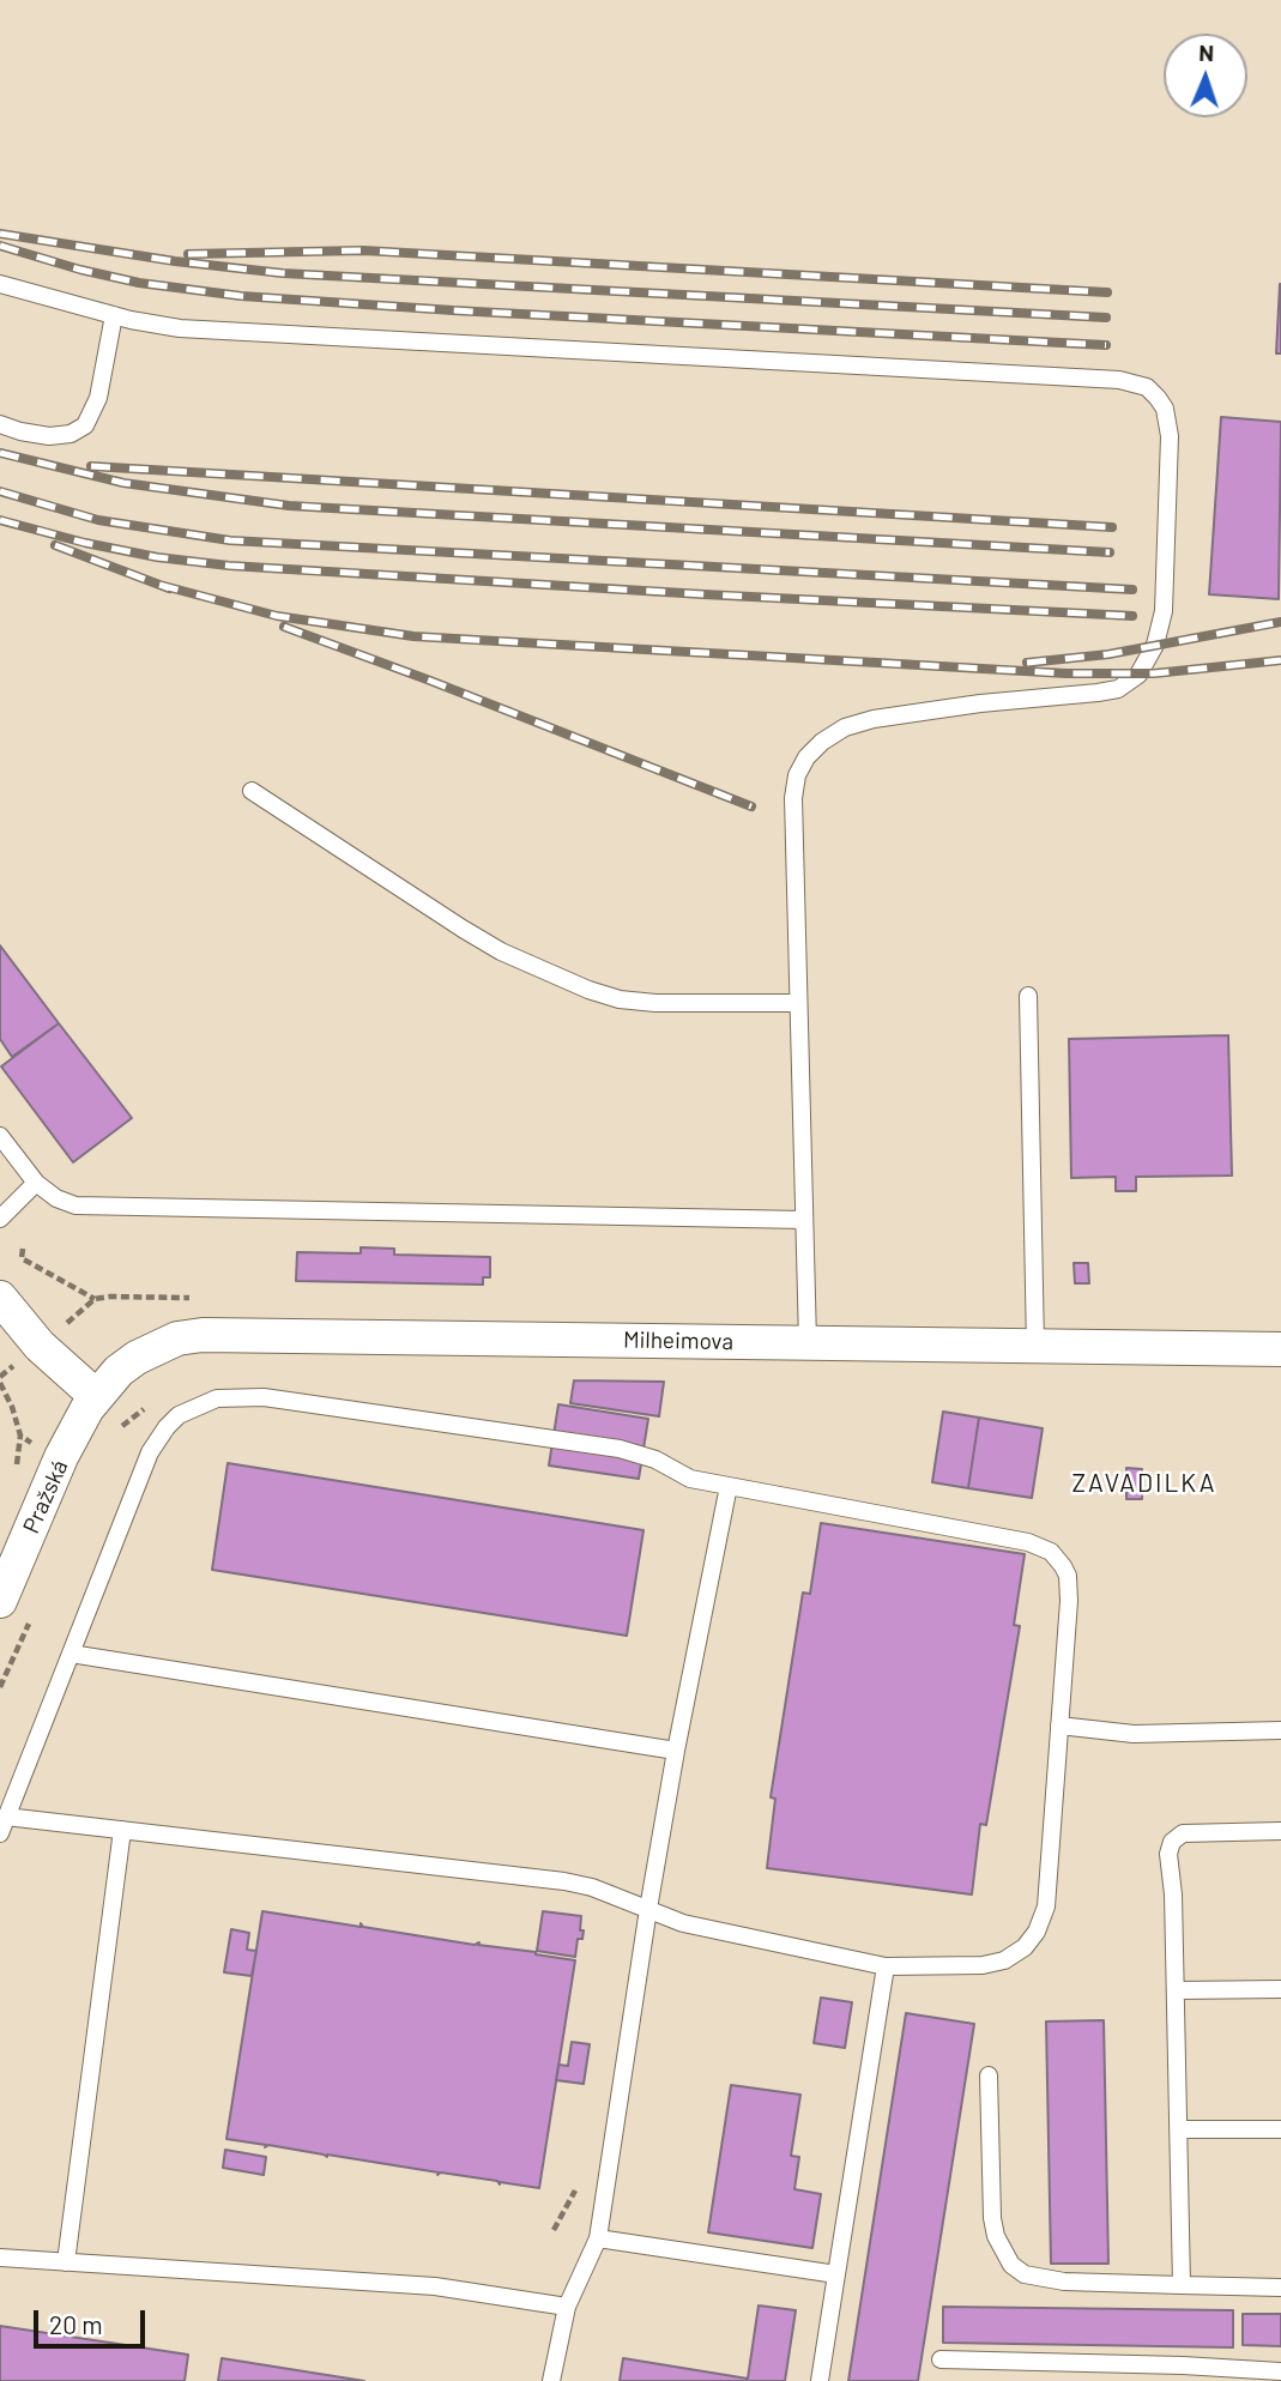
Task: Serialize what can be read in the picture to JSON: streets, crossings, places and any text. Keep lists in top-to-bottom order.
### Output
{
  "streets": {
    "street": ["Milheimova", "Pražská"]
  },
  "crossings": [
    ["Milheimova", "Pražská"]
  ],
  "districts": ["ZAVADILKA"],
  "scale_bar": "20 m",
  "north": "top"
}
